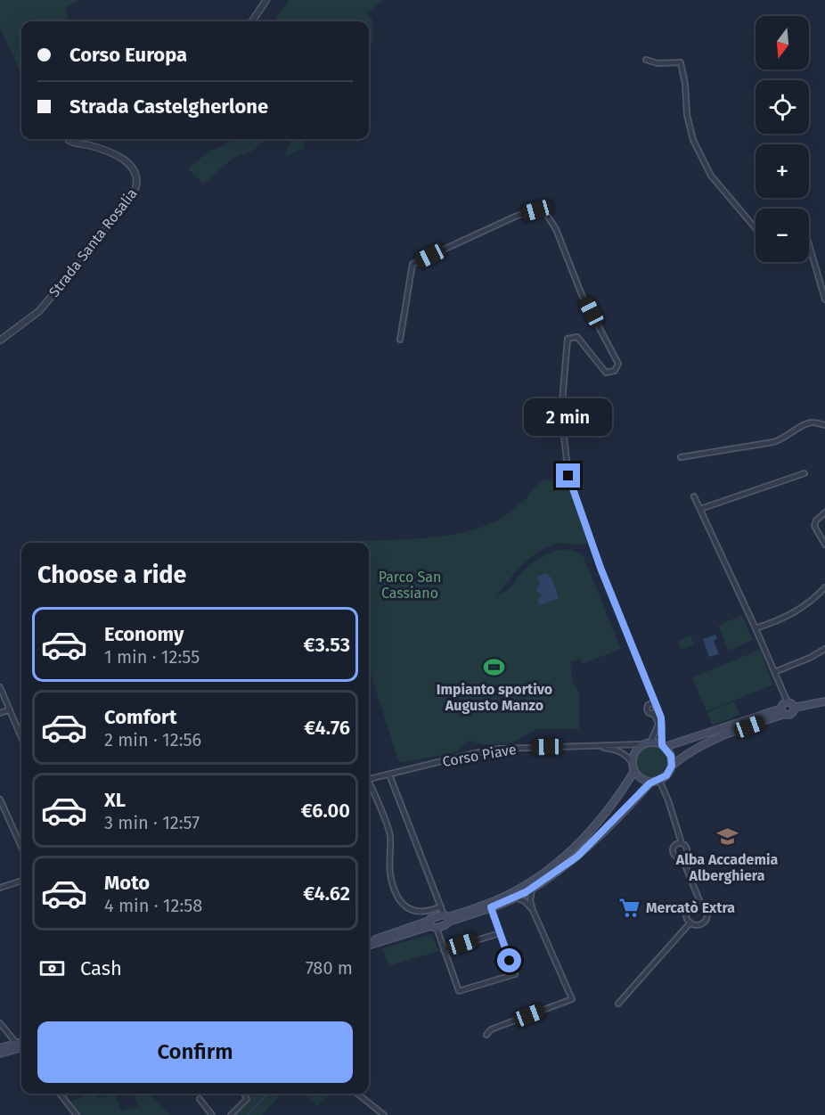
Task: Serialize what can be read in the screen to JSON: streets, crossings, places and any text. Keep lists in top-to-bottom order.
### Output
{
  "streets": {
    "street": ["Strada Santa Rosalia", "Corso Piave"]
  },
  "parks": ["Parco San Cassiano"],
  "places": {
    "sports": ["Impianto sportivo Augusto Manzo"],
    "school or university": ["Alba Accademia Alberghiera"],
    "supermarket": ["Mercatò Extra"]
  },
  "north": "bottom",
  "page": {
    "map_buttons": ["+", "−"],
    "banner": ["Corso Europa", "Strada Castelgherlone"],
    "bubble": "2 min",
    "heading": "Choose a ride",
    "list": [
      {
        "name": "Economy",
        "note": "1 min · 12:55",
        "value": "€3.53"
      },
      {
        "name": "Comfort",
        "note": "2 min · 12:56",
        "value": "€4.76"
      },
      {
        "name": "XL",
        "note": "3 min · 12:57",
        "value": "€6.00"
      },
      {
        "name": "Moto",
        "note": "4 min · 12:58",
        "value": "€4.62"
      }
    ],
    "pay": ["Cash", "780 m"],
    "buttons": "Confirm"
  }
}
